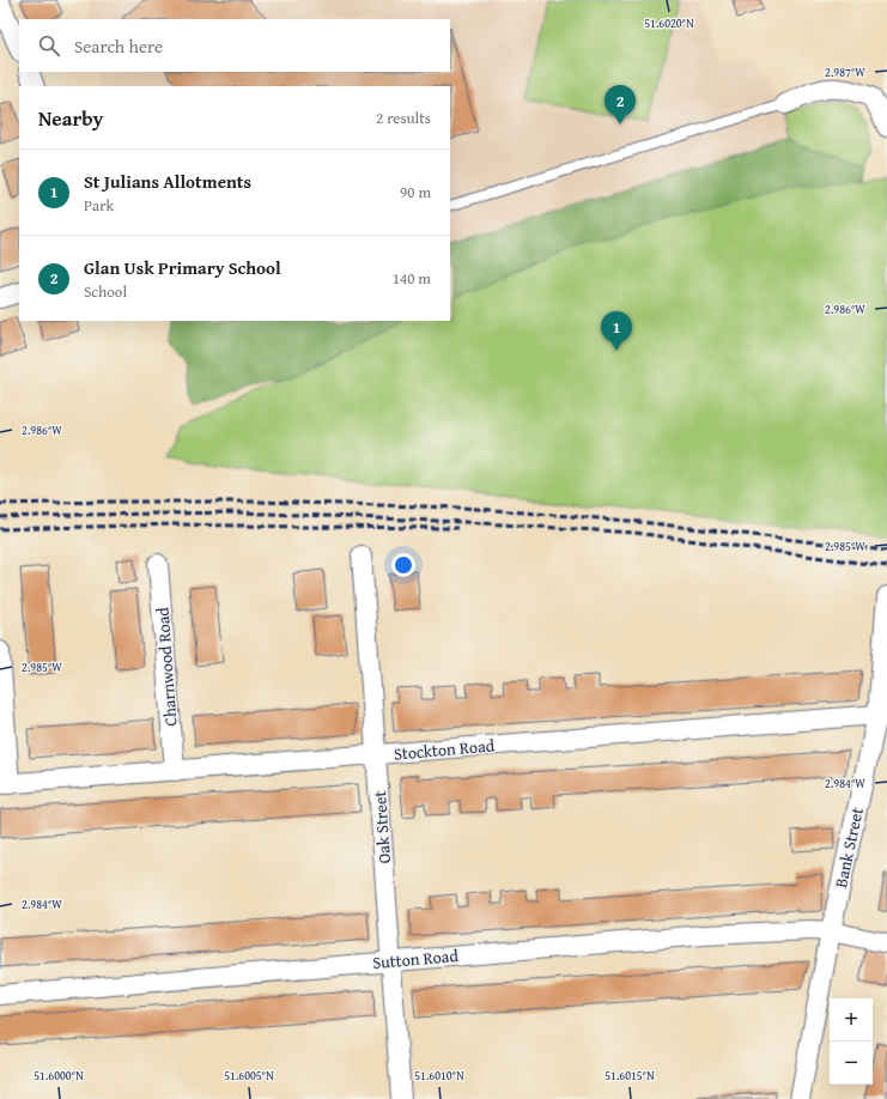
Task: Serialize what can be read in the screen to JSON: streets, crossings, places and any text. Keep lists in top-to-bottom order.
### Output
{
  "streets": {
    "street": [
      "Charnwood Road",
      "Stockton Road",
      "Oak Street",
      "Bank Street",
      "Sutton Road"
    ]
  },
  "crossings": [
    ["Charnwood Road", "Stockton Road"],
    ["Stockton Road", "Oak Street"],
    ["Stockton Road", "Bank Street"],
    ["Oak Street", "Sutton Road"],
    ["Bank Street", "Sutton Road"]
  ],
  "page": {
    "search": "Search here",
    "pins": ["2", "1"],
    "heading": ["Nearby", "2 results"],
    "list": [
      {
        "mark": "1",
        "name": "St Julians Allotments",
        "note": "Park",
        "value": "90 m"
      },
      {
        "mark": "2",
        "name": "Glan Usk Primary School",
        "note": "School",
        "value": "140 m"
      }
    ],
    "map_buttons": ["+", "−"]
  },
  "coordinates": [
    "51.6020°N",
    "2.987°W",
    "2.986°W",
    "2.985°W",
    "2.984°W",
    "51.6000°N",
    "51.6005°N",
    "51.6010°N",
    "51.6015°N"
  ]
}
